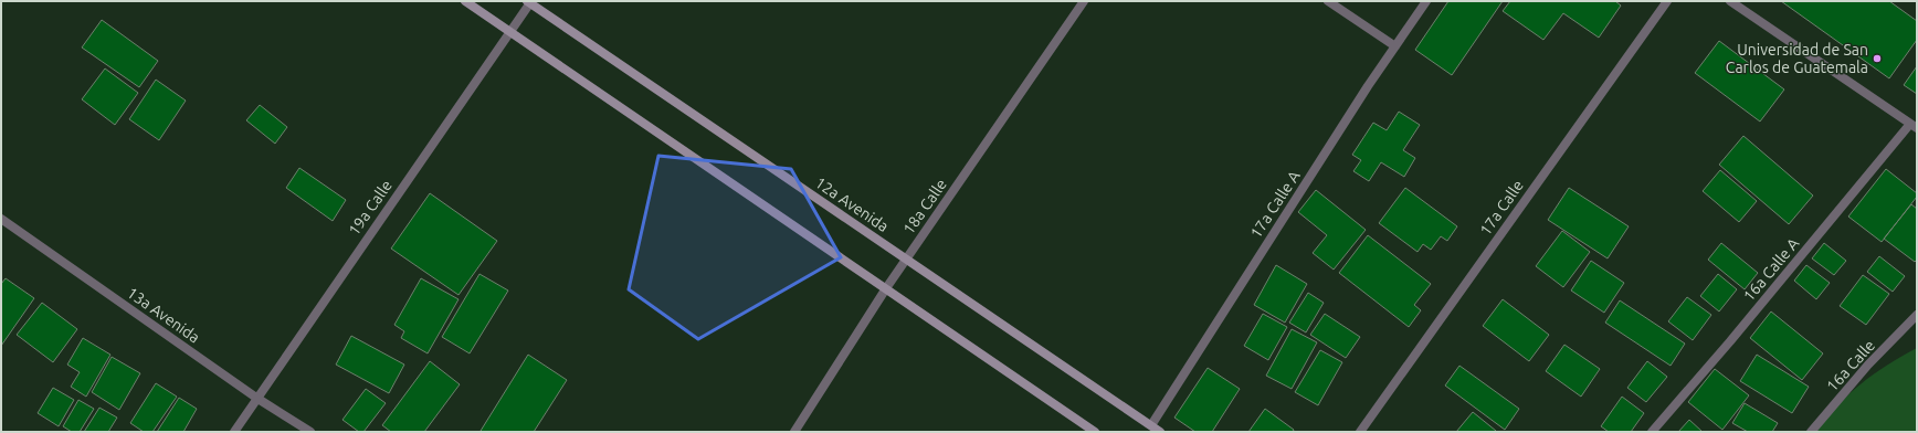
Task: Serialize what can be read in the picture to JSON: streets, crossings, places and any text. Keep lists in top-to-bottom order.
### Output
{
  "streets": {
    "main road": ["12a Avenida"],
    "street": [
      "17a Calle A",
      "18a Calle",
      "19a Calle",
      "17a Calle",
      "16a Calle A",
      "13a Avenida",
      "16a Calle"
    ]
  },
  "crossings": [
    ["12a Avenida", "17a Calle A"],
    ["12a Avenida", "18a Calle"],
    ["12a Avenida", "19a Calle"],
    ["19a Calle", "13a Avenida"]
  ],
  "places": ["Universidad de San Carlos de Guatemala"]
}
